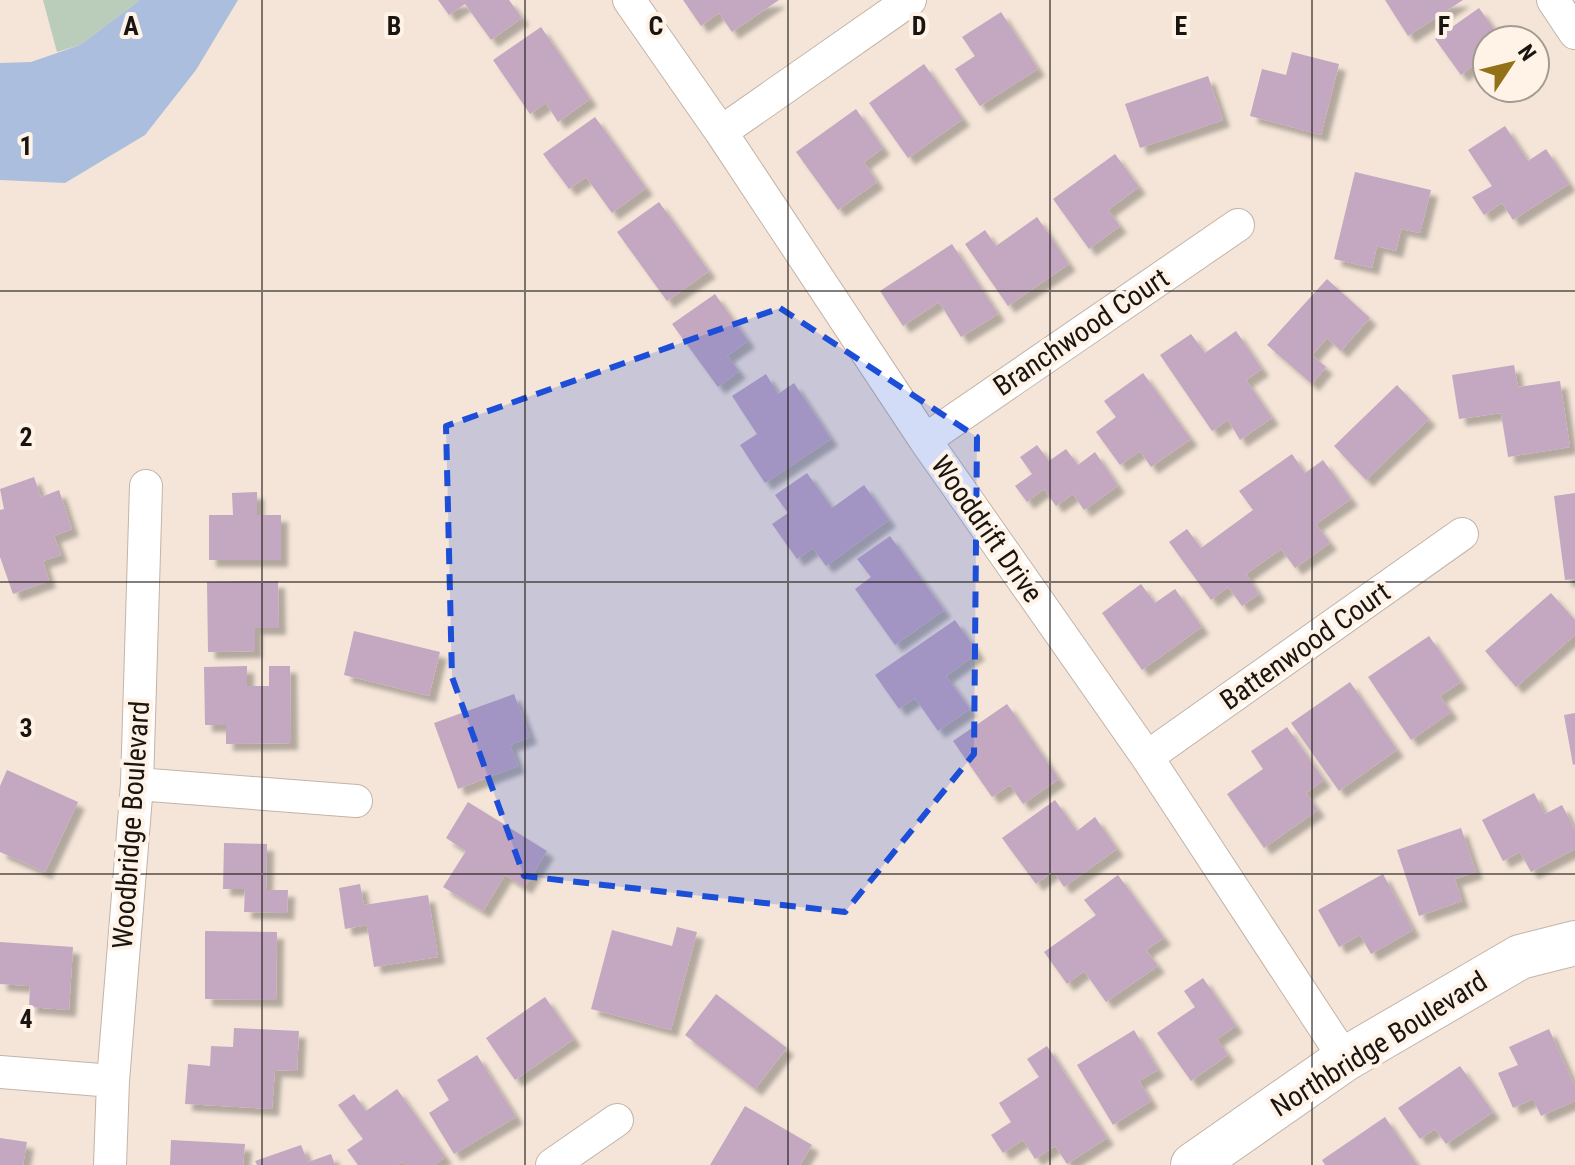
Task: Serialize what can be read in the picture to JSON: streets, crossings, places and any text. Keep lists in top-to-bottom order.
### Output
{
  "streets": {
    "street": [
      "Branchwood Court",
      "Wooddrift Drive",
      "Battenwood Court",
      "Woodbridge Boulevard",
      "Northbridge Boulevard"
    ]
  },
  "crossings": [
    ["Branchwood Court", "Wooddrift Drive"],
    ["Wooddrift Drive", "Battenwood Court"],
    ["Wooddrift Drive", "Northbridge Boulevard"]
  ],
  "north": "top right",
  "grid": {
    "columns": [
      "A",
      "B",
      "C",
      "D",
      "E",
      "F"
    ],
    "rows": [
      "1",
      "2",
      "3",
      "4"
    ]
  }
}
